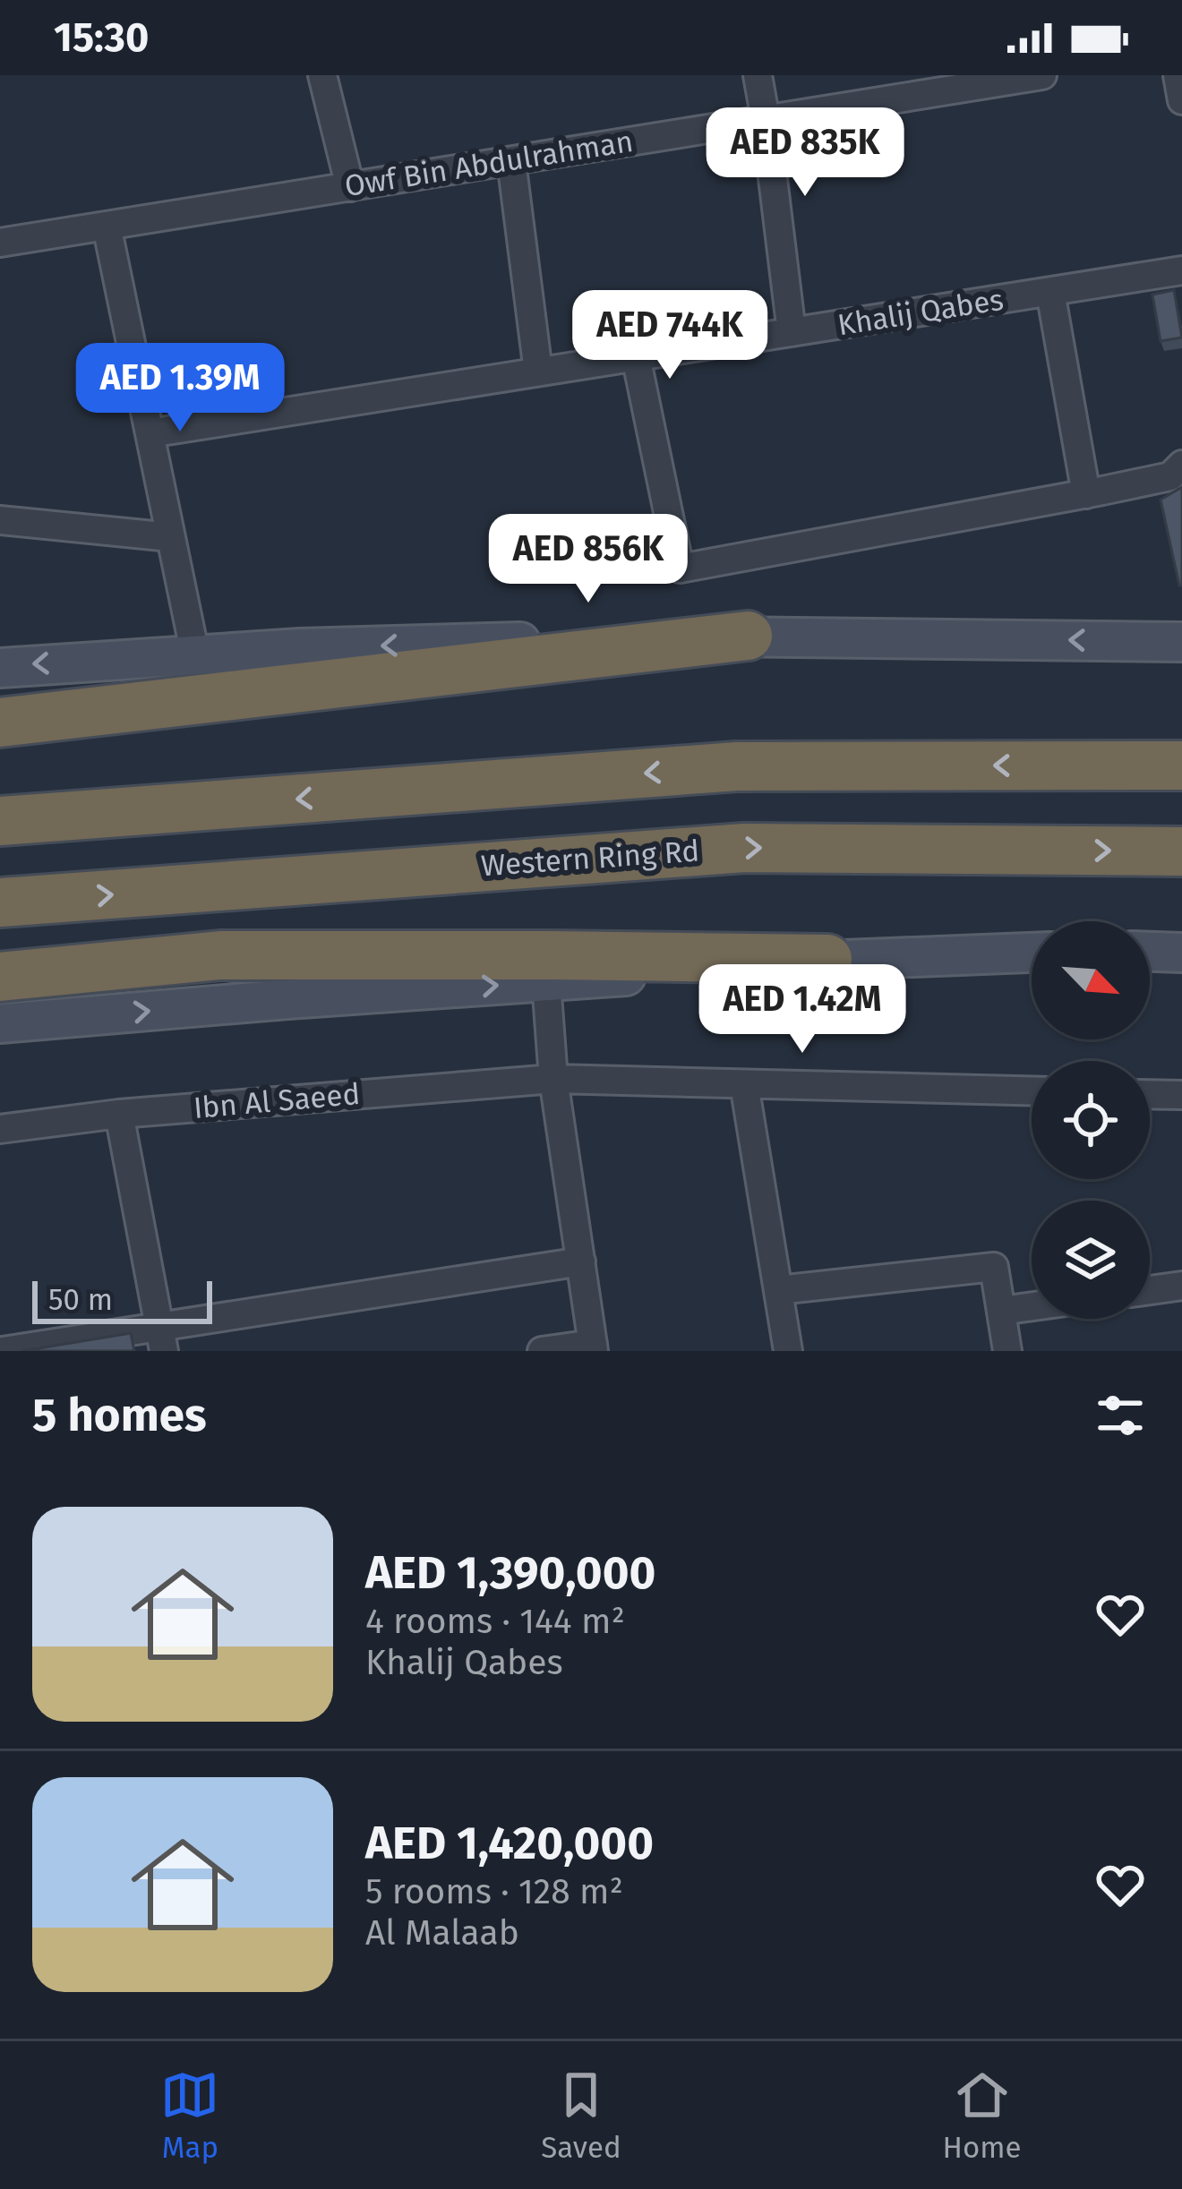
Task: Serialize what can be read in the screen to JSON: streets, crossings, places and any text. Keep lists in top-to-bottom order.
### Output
{
  "streets": {
    "highway": ["Western Ring Rd"],
    "street": ["Owf Bin Abdulrahman", "Khalij Qabes", "Ibn Al Saeed"]
  },
  "scale_bar": "50 m",
  "north": "bottom right",
  "page": {
    "status": "15:30",
    "price": [
      "AED 835K",
      "AED 744K",
      "AED 1.39M",
      "AED 856K",
      "AED 1.42M"
    ],
    "scale": "50 m",
    "heading": "5 homes",
    "list": [
      {
        "name": "AED 1,390,000",
        "note": "4 rooms · 144 m² · Khalij Qabes"
      },
      {
        "name": "AED 1,420,000",
        "note": "5 rooms · 128 m² · Al Malaab"
      }
    ],
    "tabs": ["Map", "Saved", "Home"]
  }
}
